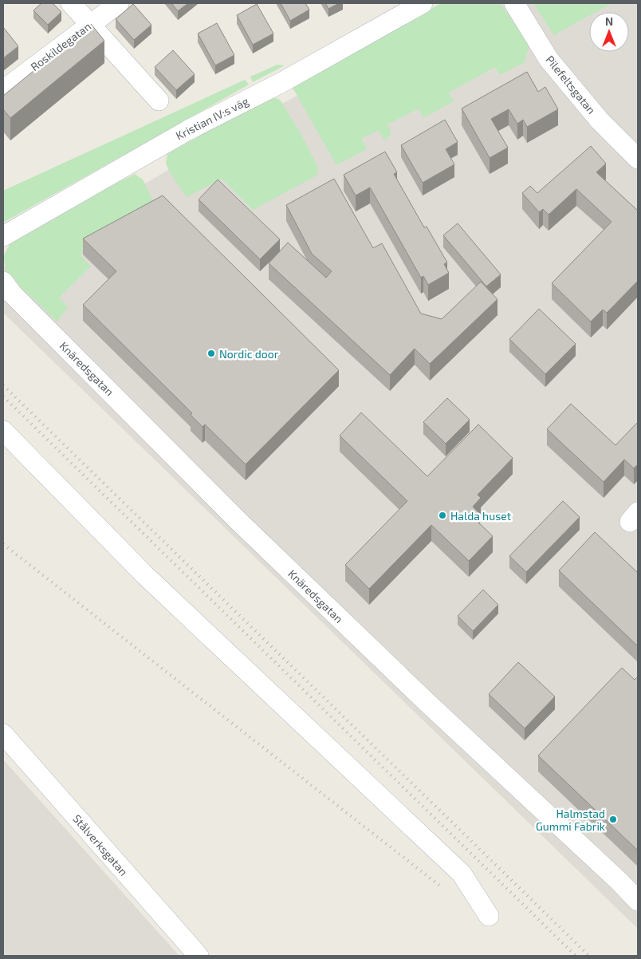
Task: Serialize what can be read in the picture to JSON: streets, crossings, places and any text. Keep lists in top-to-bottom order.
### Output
{
  "streets": {
    "street": [
      "Roskildegatan",
      "Pilefeltsgatan",
      "Kristian IV:s väg",
      "Knäredsgatan",
      "Stålverksgatan"
    ]
  },
  "places": ["Nordic door", "Halda huset", "Halmstad Gummi Fabrik"],
  "north": "top"
}
